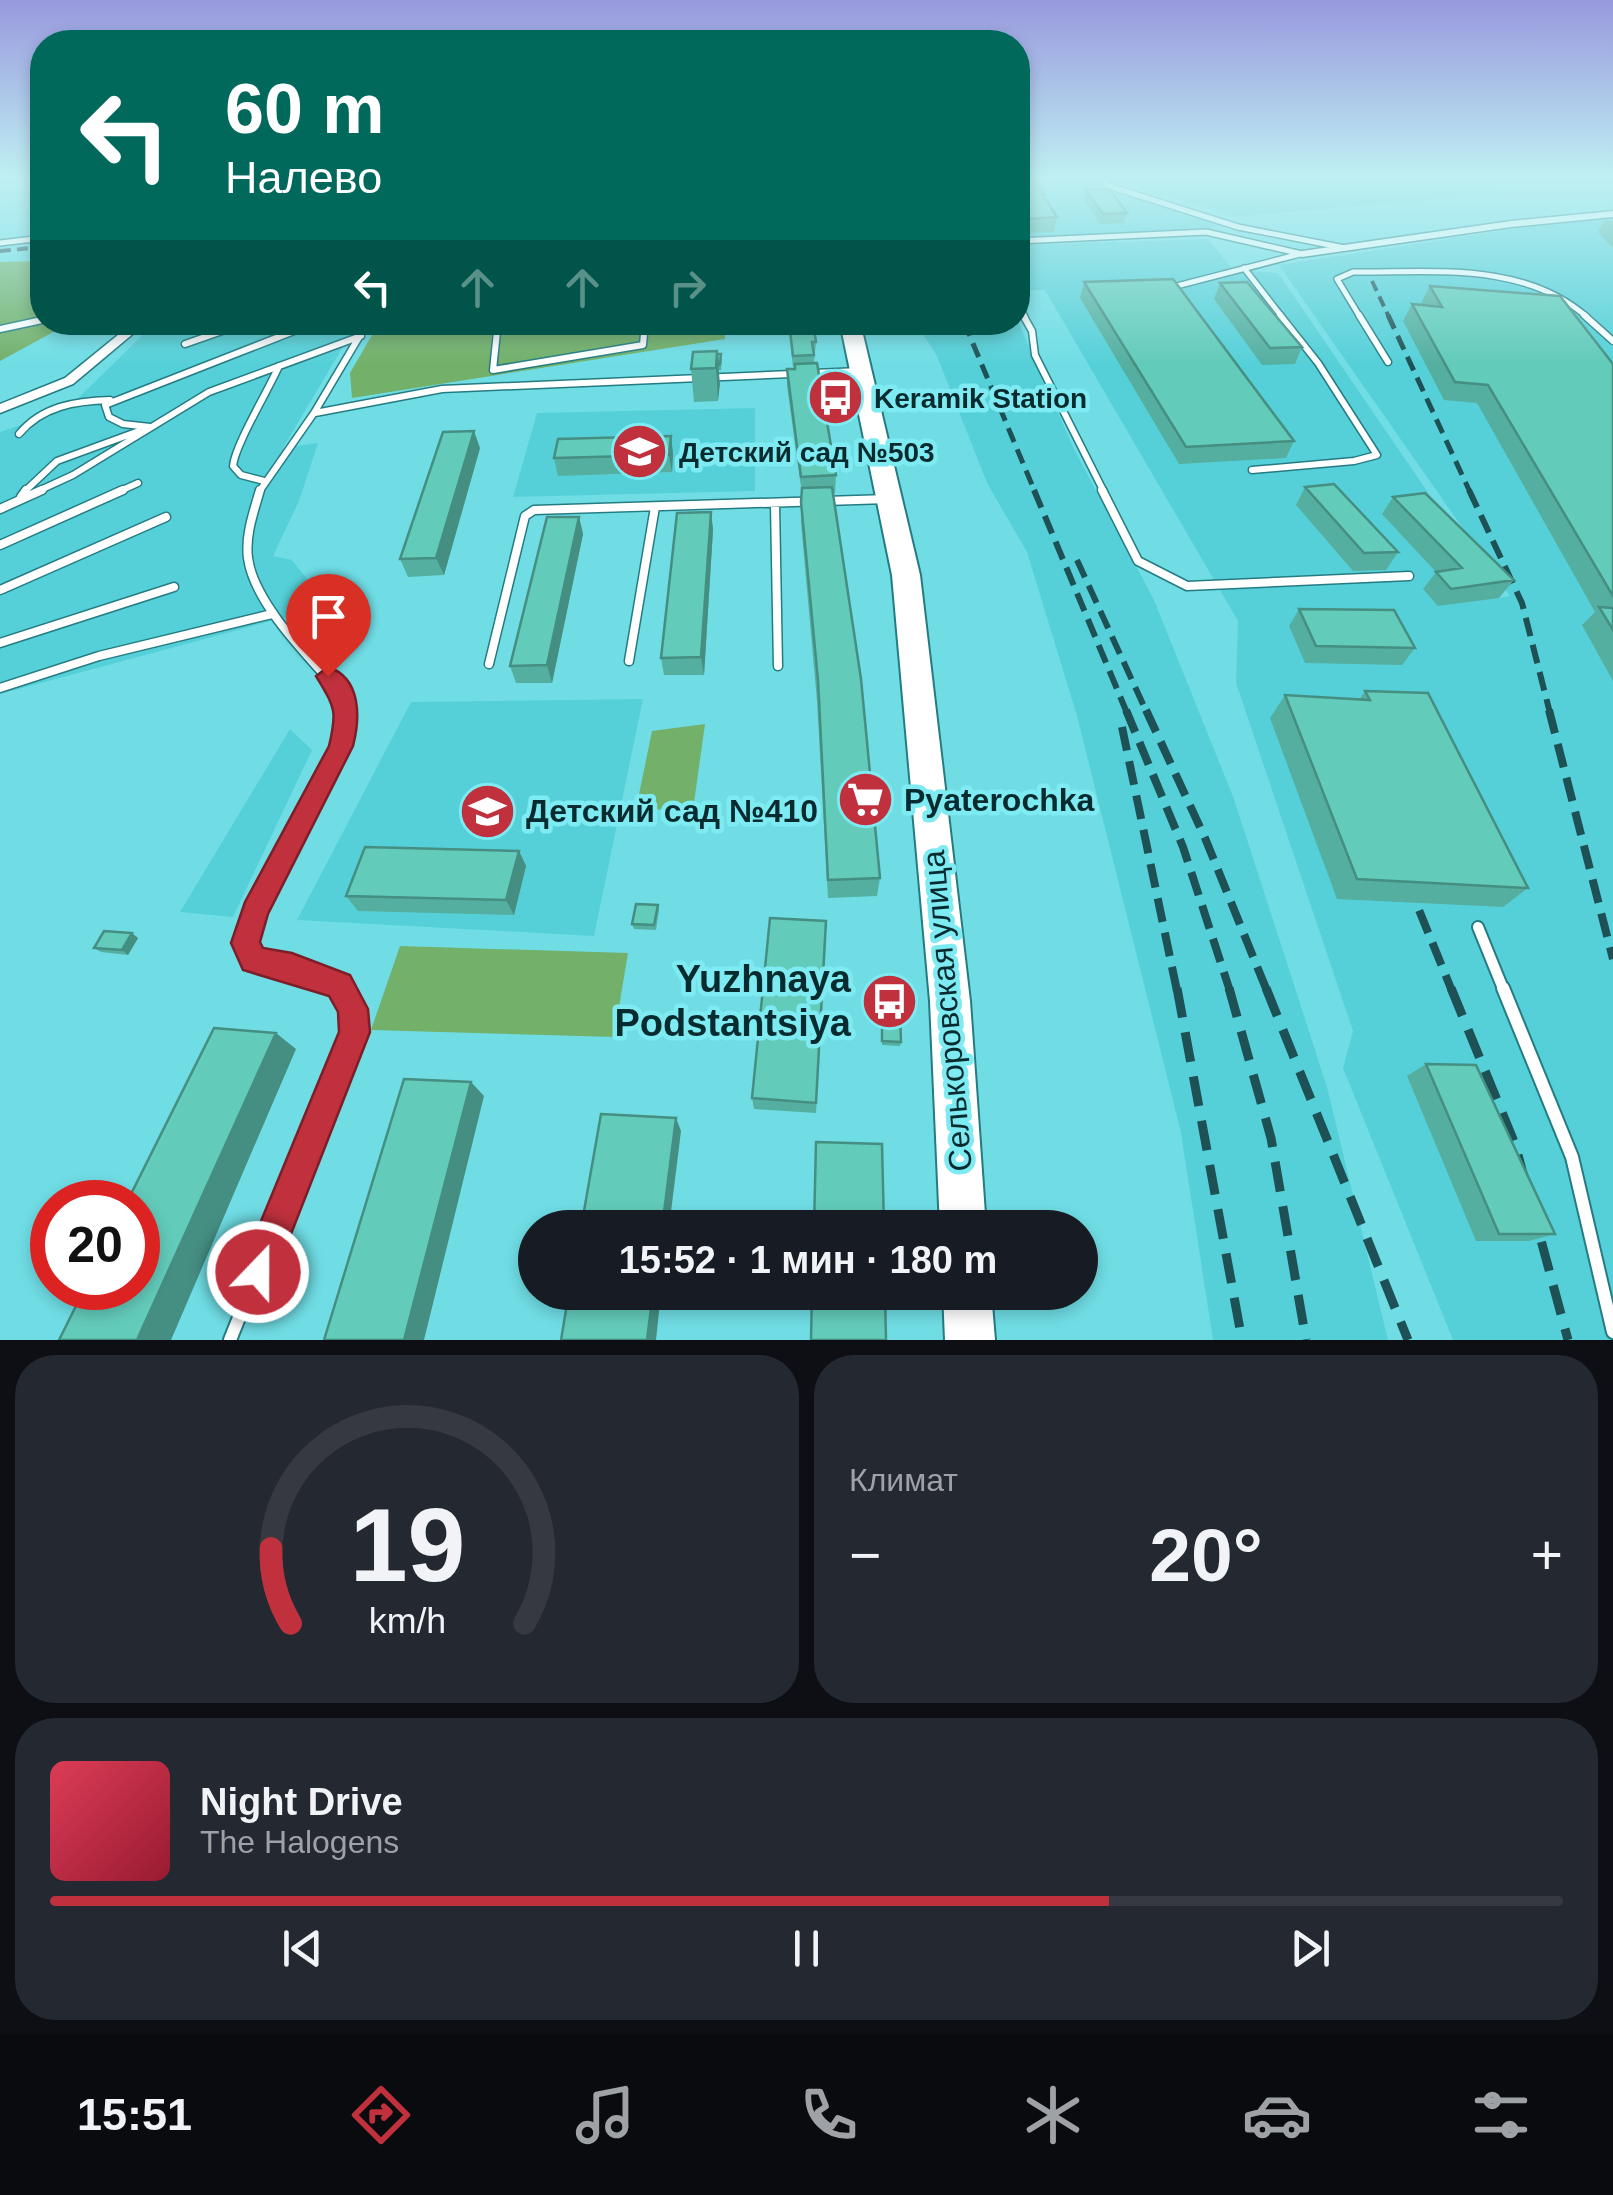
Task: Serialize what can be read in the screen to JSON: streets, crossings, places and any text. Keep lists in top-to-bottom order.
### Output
{
  "streets": {
    "main road": ["Селькоровская улица"]
  },
  "places": {
    "bus stop": ["Keramik Station", "Yuzhnaya Podstantsiya"],
    "school or university": ["Детский сад №503", "Детский сад №410"],
    "supermarket": ["Pyaterochka"]
  },
  "page": {
    "turn": ["60 m", "Налево"],
    "limit": "20",
    "trip": "15:52 · 1 мин · 180 m",
    "tile": "Климат",
    "heat": ["−", "20°", "+"],
    "song": ["Night Drive", "The Halogens"],
    "tabs": "15:51",
    "gauge": ["19", "km/h"]
  }
}
